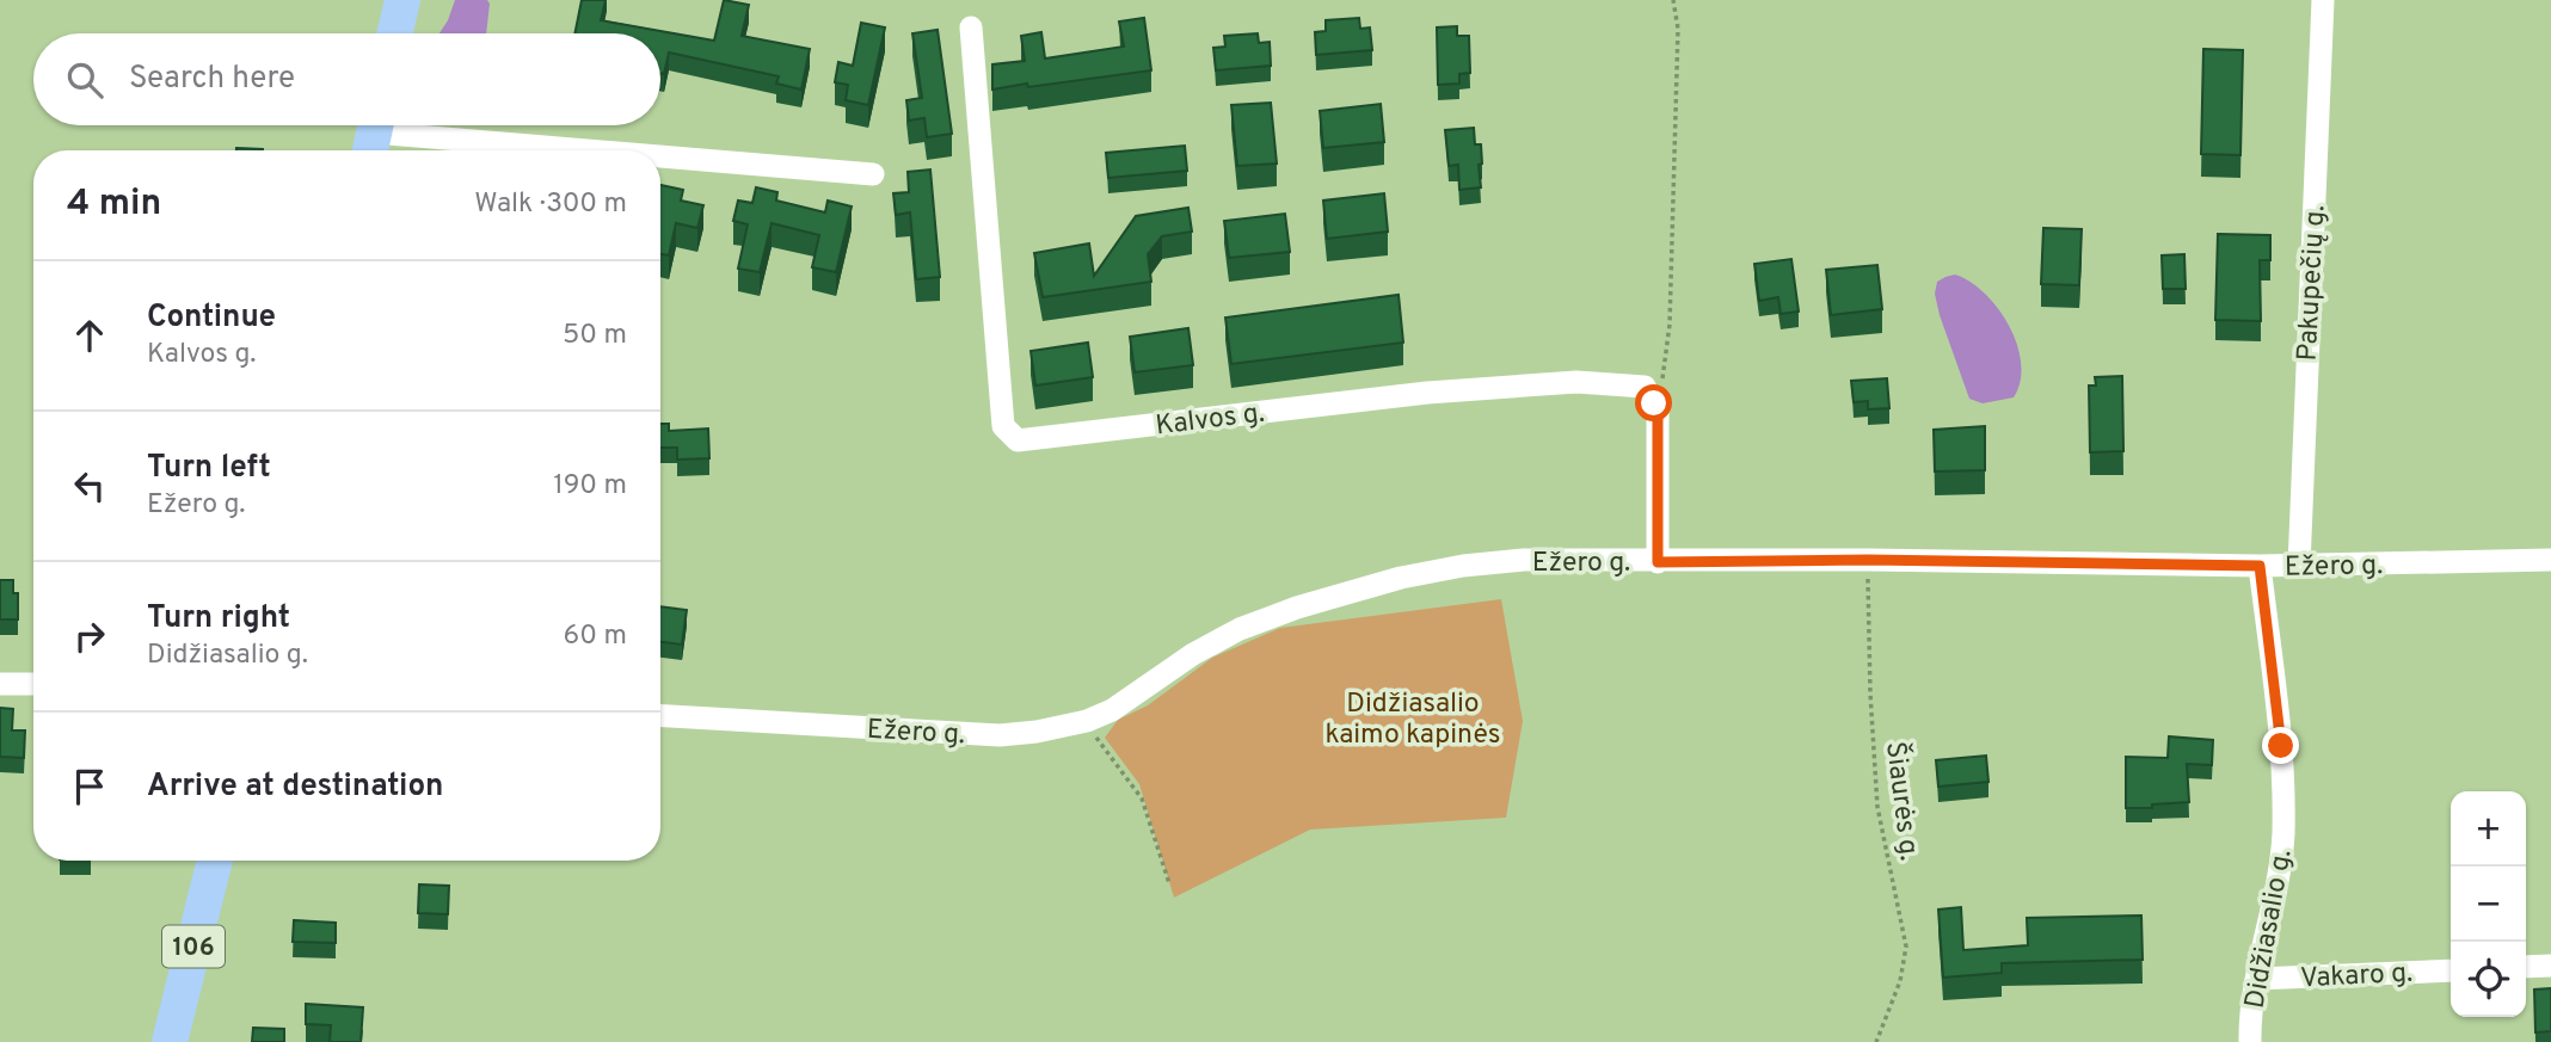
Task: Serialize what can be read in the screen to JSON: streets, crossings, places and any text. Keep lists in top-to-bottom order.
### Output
{
  "streets": {
    "main road": ["106"],
    "street": [
      "Pakupečių g.",
      "Kalvos g.",
      "Ežero g.",
      "Didžiasalio g.",
      "Vakaro g."
    ],
    "path": ["Šiaurės g."]
  },
  "crossings": [
    ["Pakupečių g.", "Ežero g."],
    ["Ežero g.", "Šiaurės g."],
    ["Ežero g.", "Didžiasalio g."],
    ["Didžiasalio g.", "Vakaro g."]
  ],
  "parks": ["Didžiasalio kaimo kapinės"],
  "page": {
    "search": "Search here",
    "heading": ["4 min", "Walk · 300 m"],
    "list": [
      ["Continue", "Kalvos g.", "50 m"],
      ["Turn left", "Ežero g.", "190 m"],
      ["Turn right", "Didžiasalio g.", "60 m"],
      "Arrive at destination"
    ],
    "map_buttons": ["+", "−"]
  }
}
